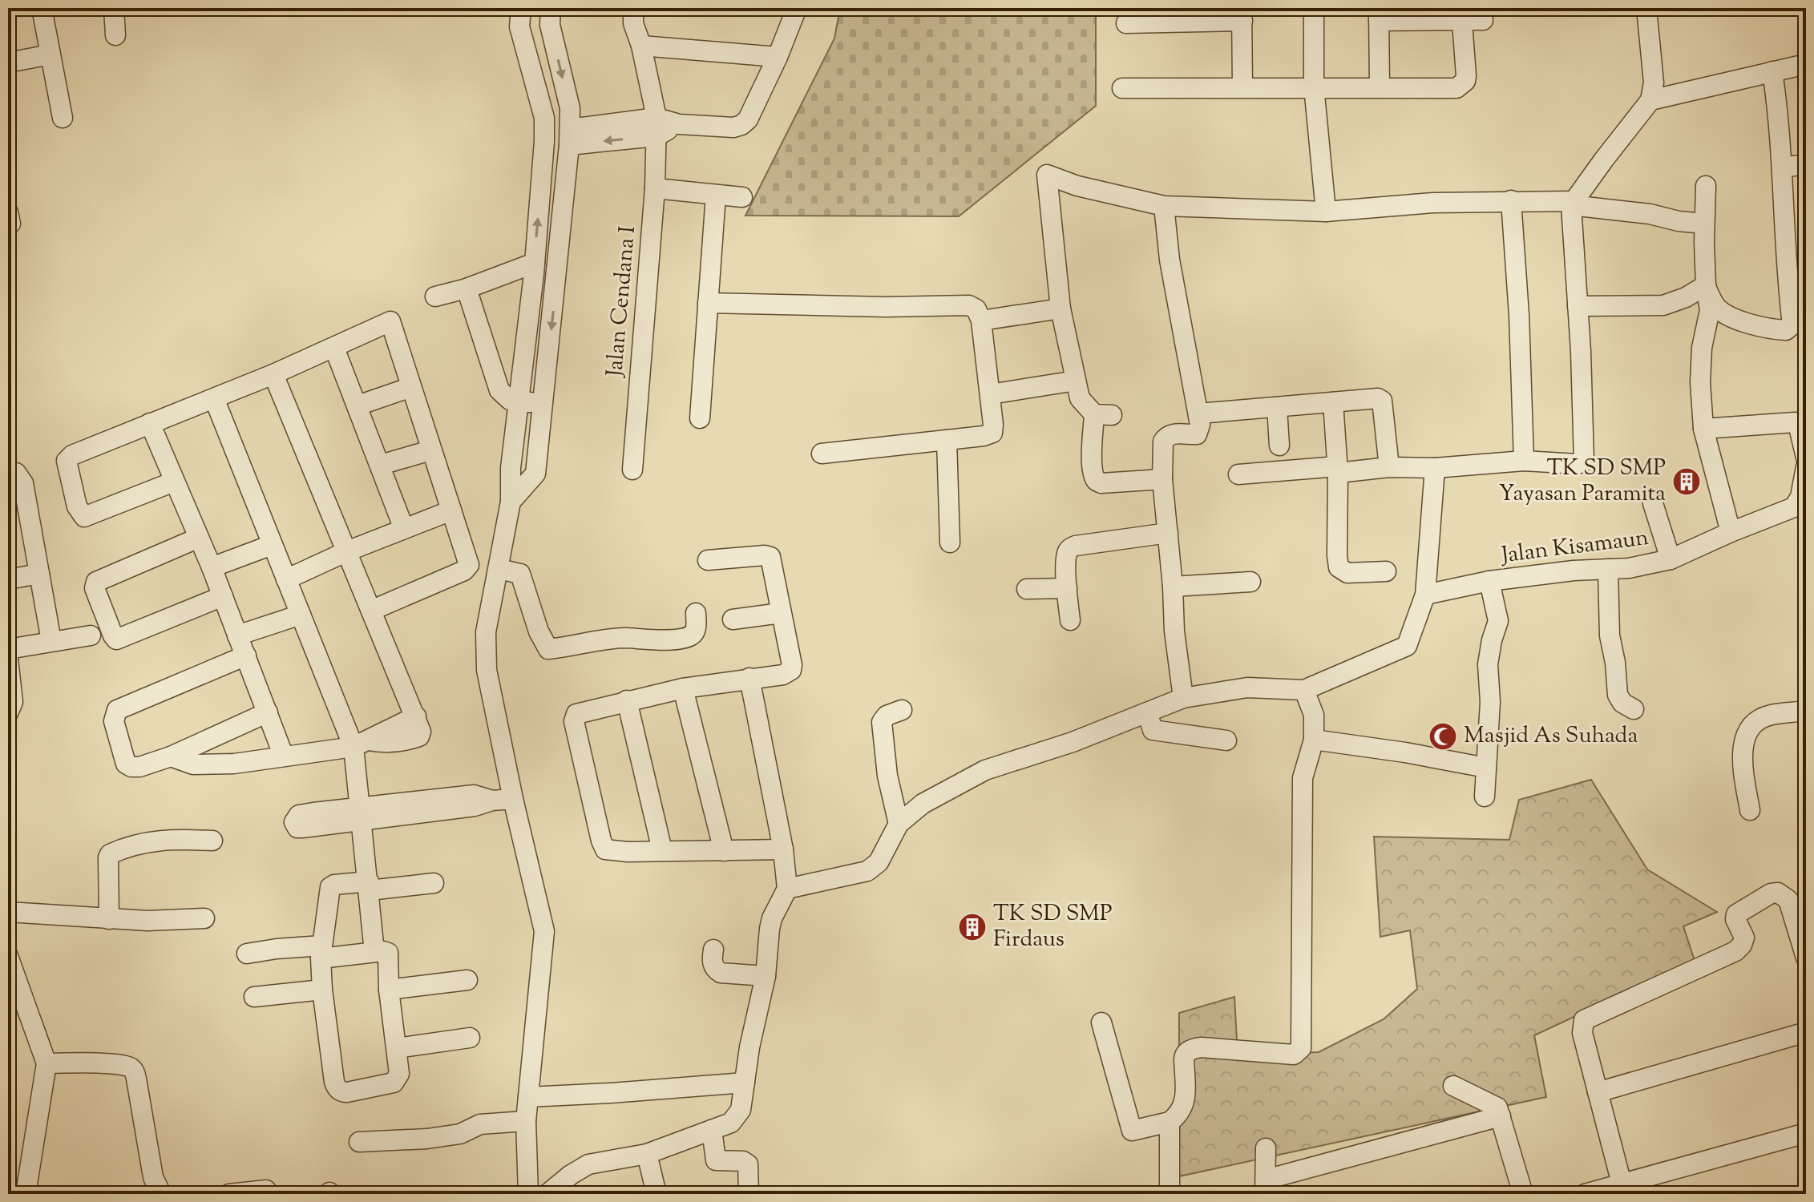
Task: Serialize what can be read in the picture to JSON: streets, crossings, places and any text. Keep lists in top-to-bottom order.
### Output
{
  "streets": {
    "street": ["Jalan Cendana I", "Jalan Kisamaun"]
  },
  "places": {
    "building": ["TK SD SMP Yayasan Paramita", "TK SD SMP Firdaus"],
    "mosque": ["Masjid As Suhada"]
  }
}
